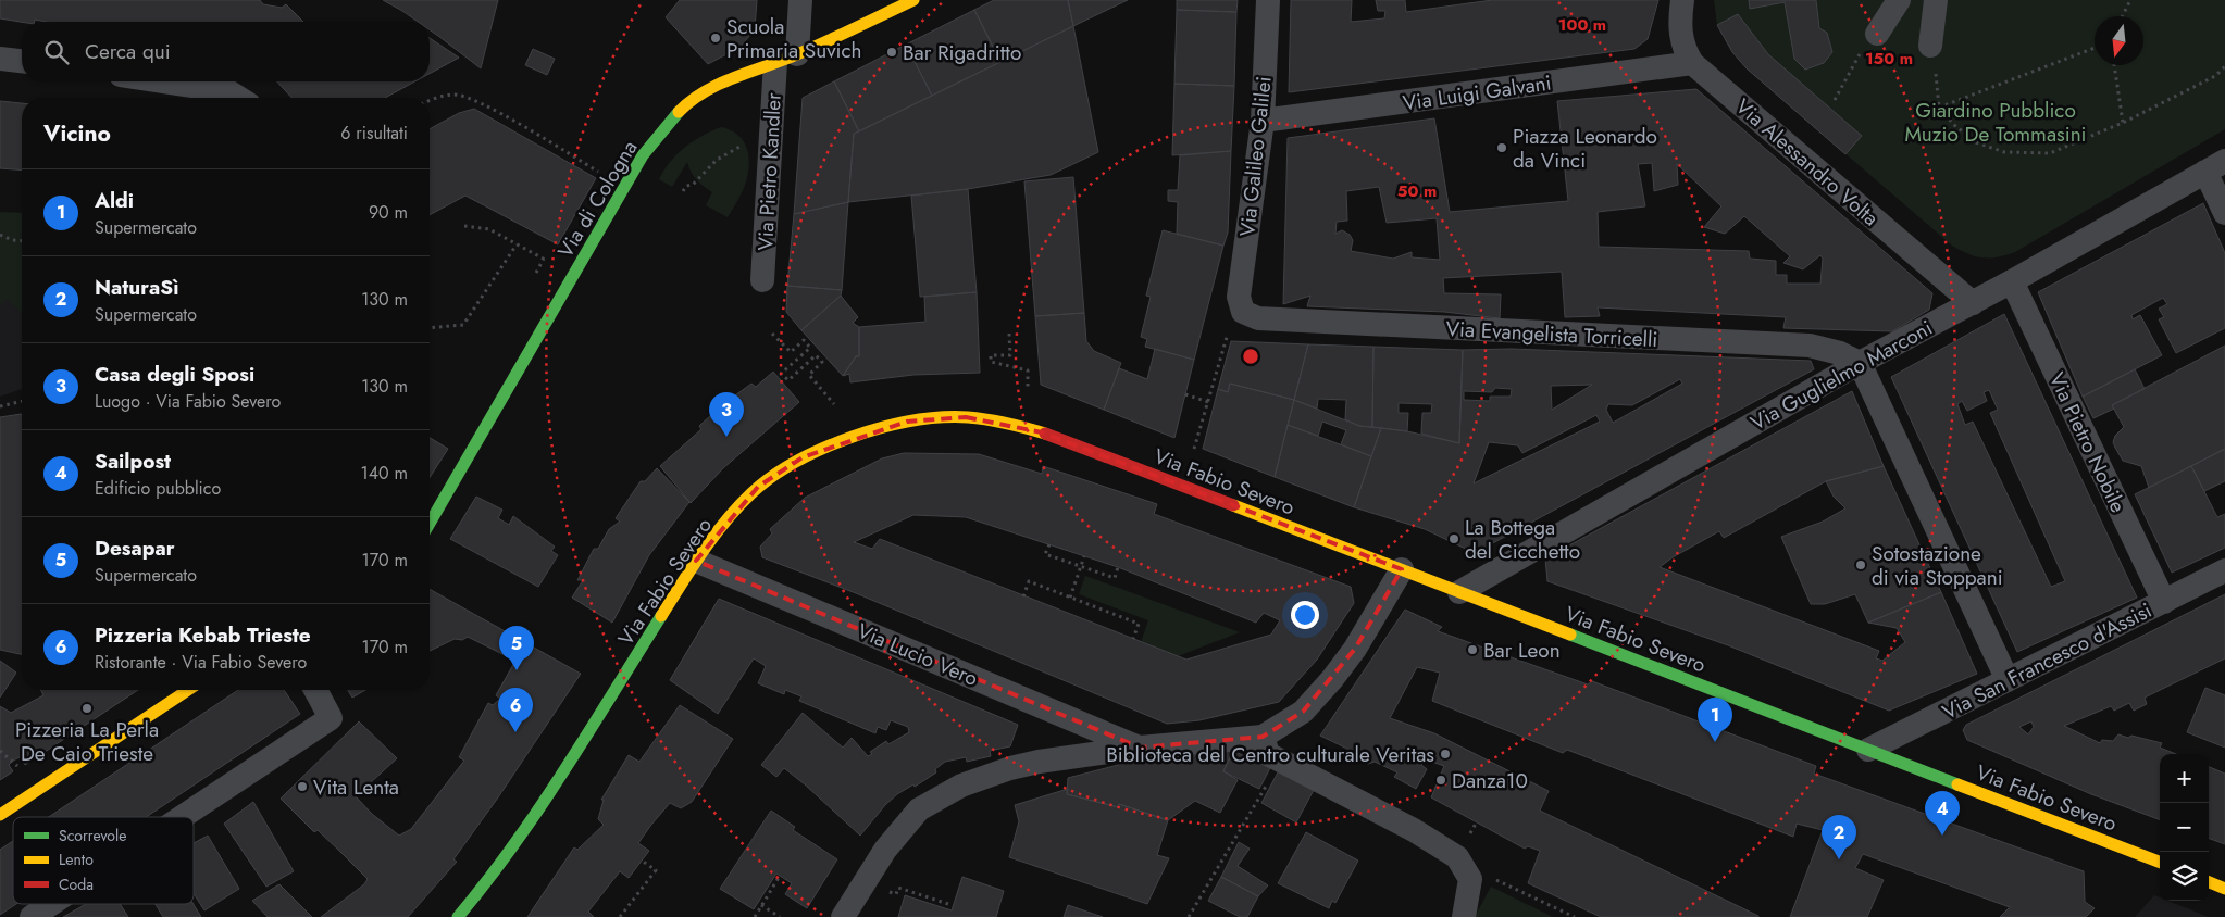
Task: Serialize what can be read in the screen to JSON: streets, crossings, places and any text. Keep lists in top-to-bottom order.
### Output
{
  "streets": {
    "main road": ["Via di Cologna", "Via Fabio Severo"],
    "street": [
      "Via Luigi Galvani",
      "Via Galileo Galilei",
      "Via Alessandro Volta",
      "Via Pietro Kandler",
      "Via Evangelista Torricelli",
      "Via Guglielmo Marconi",
      "Via Pietro Nobile",
      "Via Lucio Vero",
      "Via San Francesco d'Assisi"
    ]
  },
  "crossings": [
    ["Via Luigi Galvani", "Via Galileo Galilei"],
    ["Via Luigi Galvani", "Via Alessandro Volta"],
    ["Via Galileo Galilei", "Via Evangelista Torricelli"],
    ["Via Alessandro Volta", "Via Guglielmo Marconi"],
    ["Via Pietro Kandler", "Via di Cologna"],
    ["Via Evangelista Torricelli", "Via Guglielmo Marconi"],
    ["Via Guglielmo Marconi", "Via Pietro Nobile"],
    ["Via Guglielmo Marconi", "Via Fabio Severo"],
    ["Via Pietro Nobile", "Via San Francesco d'Assisi"],
    ["Via Fabio Severo", "Via Lucio Vero"],
    ["Via Fabio Severo", "Via San Francesco d'Assisi"]
  ],
  "parks": ["Giardino Pubblico Muzio De Tommasini"],
  "places": [
    "Scuola Primaria Suvich",
    "Bar Rigadritto",
    "Piazza Leonardo da Vinci",
    "La Bottega del Cicchetto",
    "Sotostazione di via Stoppani",
    "Bar Leon",
    "Pizzeria La Perla De Caio Trieste",
    "Biblioteca del Centro culturale Veritas",
    "Danza10",
    "Vita Lenta"
  ],
  "legend": ["Scorrevole", "Lento", "Coda"],
  "north": "bottom",
  "page": {
    "search": "Cerca qui",
    "heading": ["Vicino", "6 risultati"],
    "list": [
      {
        "mark": "1",
        "name": "Aldi",
        "note": "Supermercato",
        "value": "90 m"
      },
      {
        "mark": "2",
        "name": "NaturaSì",
        "note": "Supermercato",
        "value": "130 m"
      },
      {
        "mark": "3",
        "name": "Casa degli Sposi",
        "note": "Luogo · Via Fabio Severo",
        "value": "130 m"
      },
      {
        "mark": "4",
        "name": "Sailpost",
        "note": "Edificio pubblico",
        "value": "140 m"
      },
      {
        "mark": "5",
        "name": "Desapar",
        "note": "Supermercato",
        "value": "170 m"
      },
      {
        "mark": "6",
        "name": "Pizzeria Kebab Trieste",
        "note": "Ristorante · Via Fabio Severo",
        "value": "170 m"
      }
    ],
    "pins": [
      "3",
      "5",
      "6",
      "1",
      "4",
      "2"
    ],
    "map_buttons": ["+", "−"]
  },
  "rings": ["100 m", "150 m", "50 m"]
}
